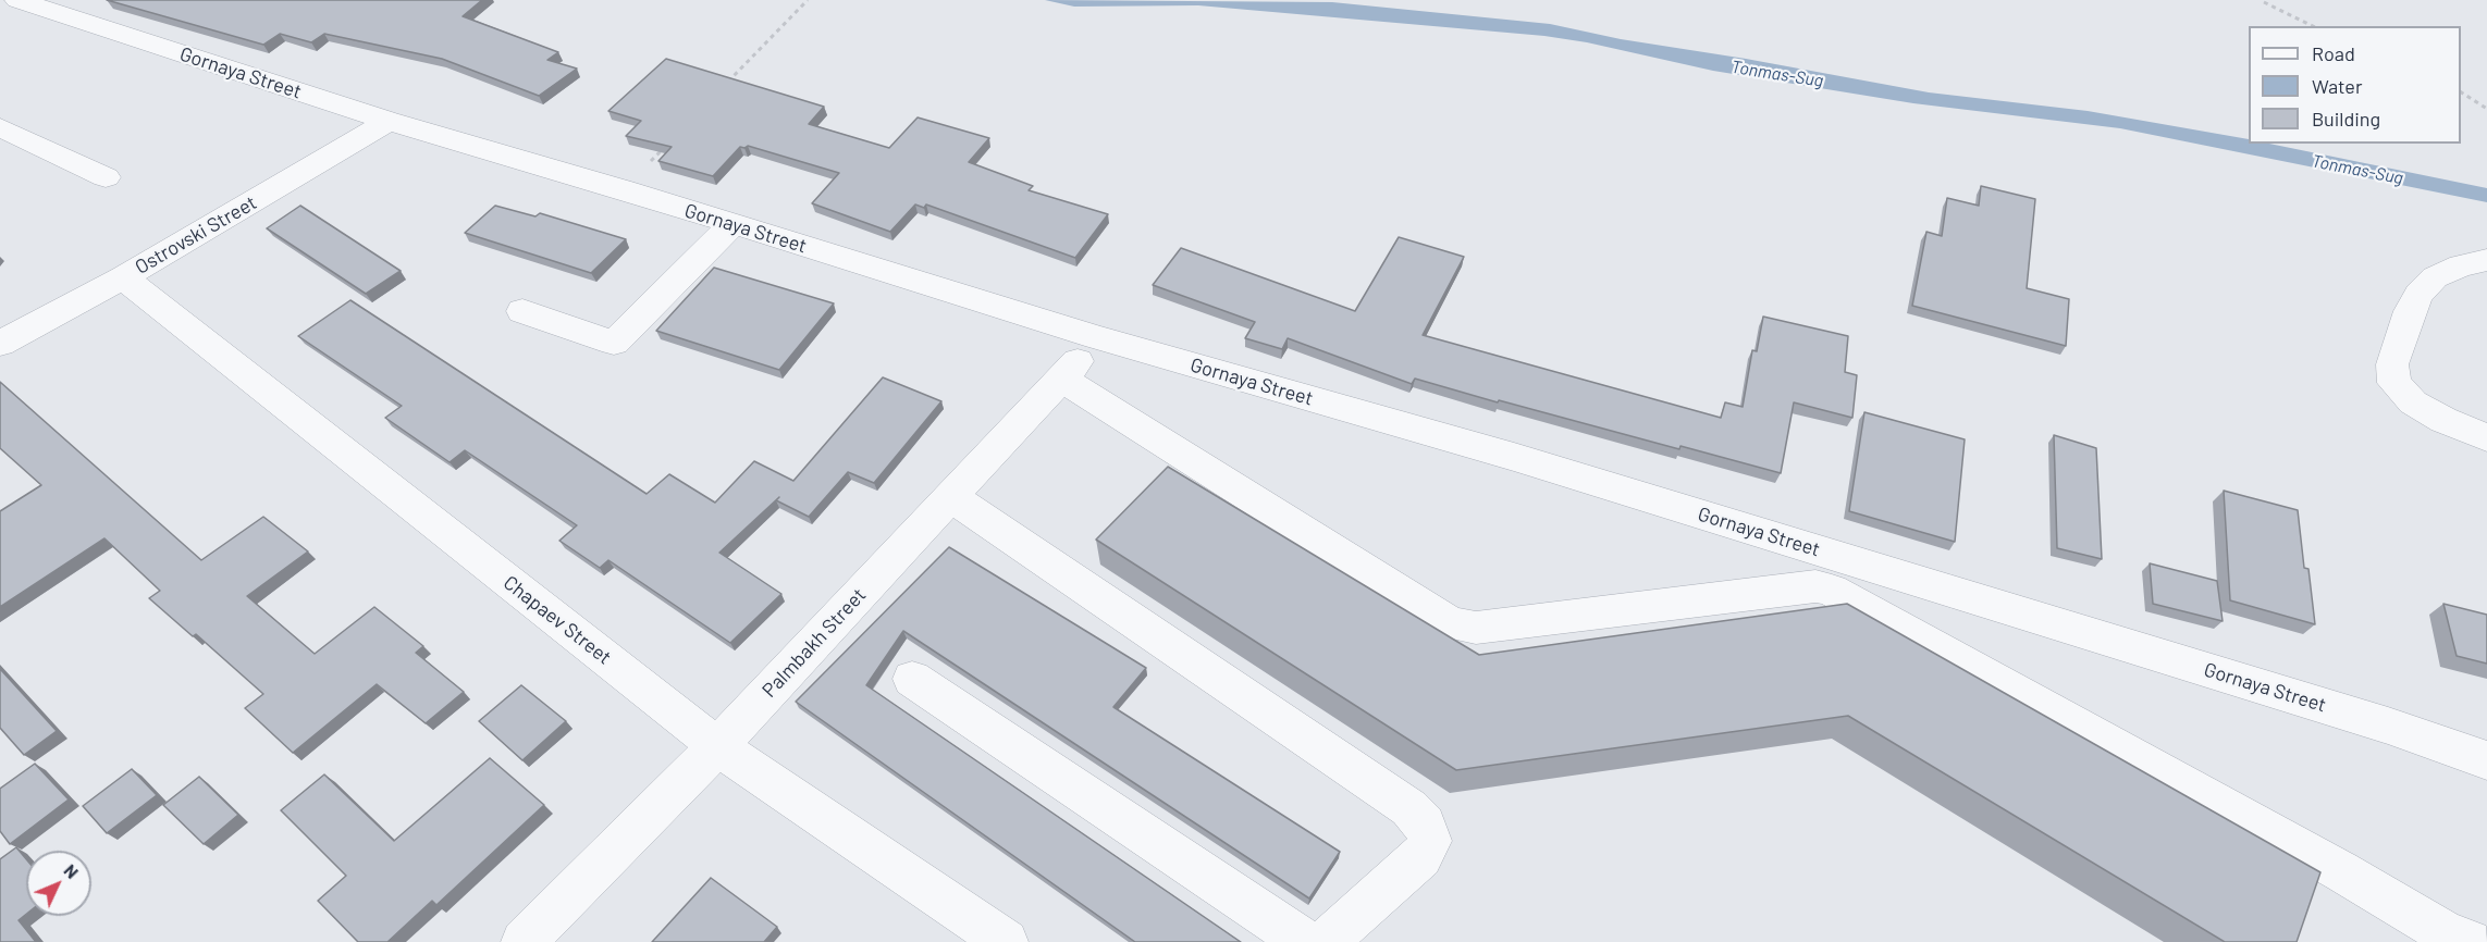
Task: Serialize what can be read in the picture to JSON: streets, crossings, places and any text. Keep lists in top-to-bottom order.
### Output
{
  "streets": {
    "street": [
      "Gornaya Street",
      "Ostrovski Street",
      "Chapaev Street",
      "Palmbakh Street"
    ]
  },
  "crossings": [
    ["Gornaya Street", "Ostrovski Street"],
    ["Gornaya Street", "Palmbakh Street"],
    ["Ostrovski Street", "Chapaev Street"],
    ["Chapaev Street", "Palmbakh Street"]
  ],
  "water": ["Tonmas-Sug"],
  "legend": ["Road", "Water", "Building"],
  "north": "top right"
}
